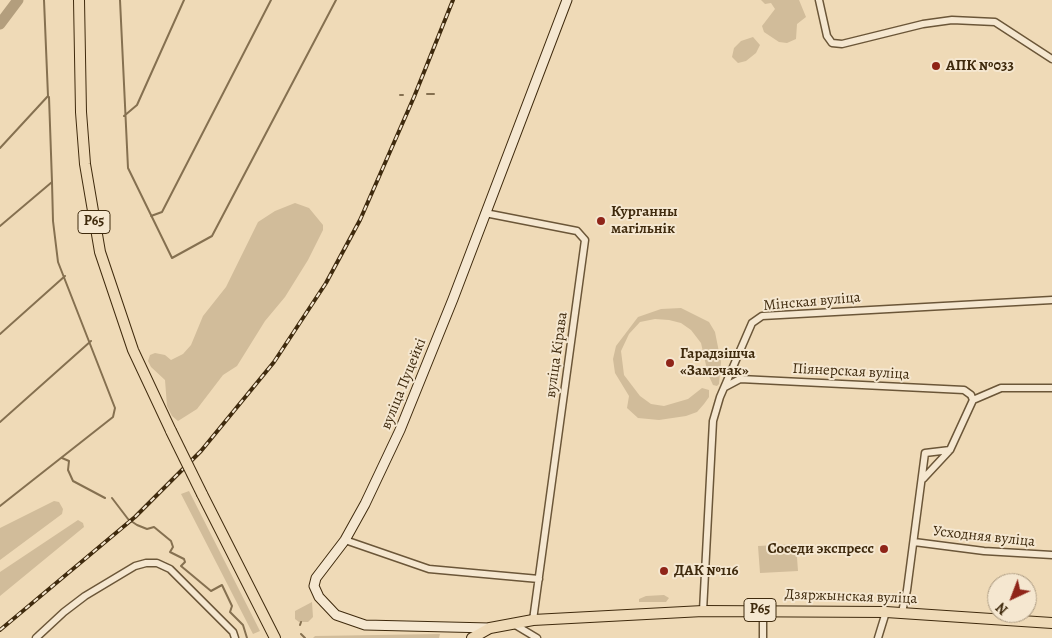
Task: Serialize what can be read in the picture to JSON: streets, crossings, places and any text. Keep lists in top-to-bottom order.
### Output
{
  "streets": {
    "main road": ["Р65", "Дзяржынская вуліца"],
    "street": [
      "Мінская вуліца",
      "вуліца Кірава",
      "Піянерская вуліца",
      "вуліца Пуцейкі",
      "Усходняя вуліца"
    ]
  },
  "crossings": [
    ["Мінская вуліца", "Піянерская вуліца"],
    ["Мінская вуліца", "Дзяржынская вуліца"],
    ["вуліца Кірава", "вуліца Пуцейкі"],
    ["вуліца Кірава", "Дзяржынская вуліца"],
    ["вуліца Пуцейкі", "Дзяржынская вуліца"]
  ],
  "places": [
    "АПК №033",
    "Курганны магільнік",
    "Гарадзішча «Замэчак»",
    "Соседи экспресс",
    "ДАК №116"
  ],
  "north": "bottom left"
}
